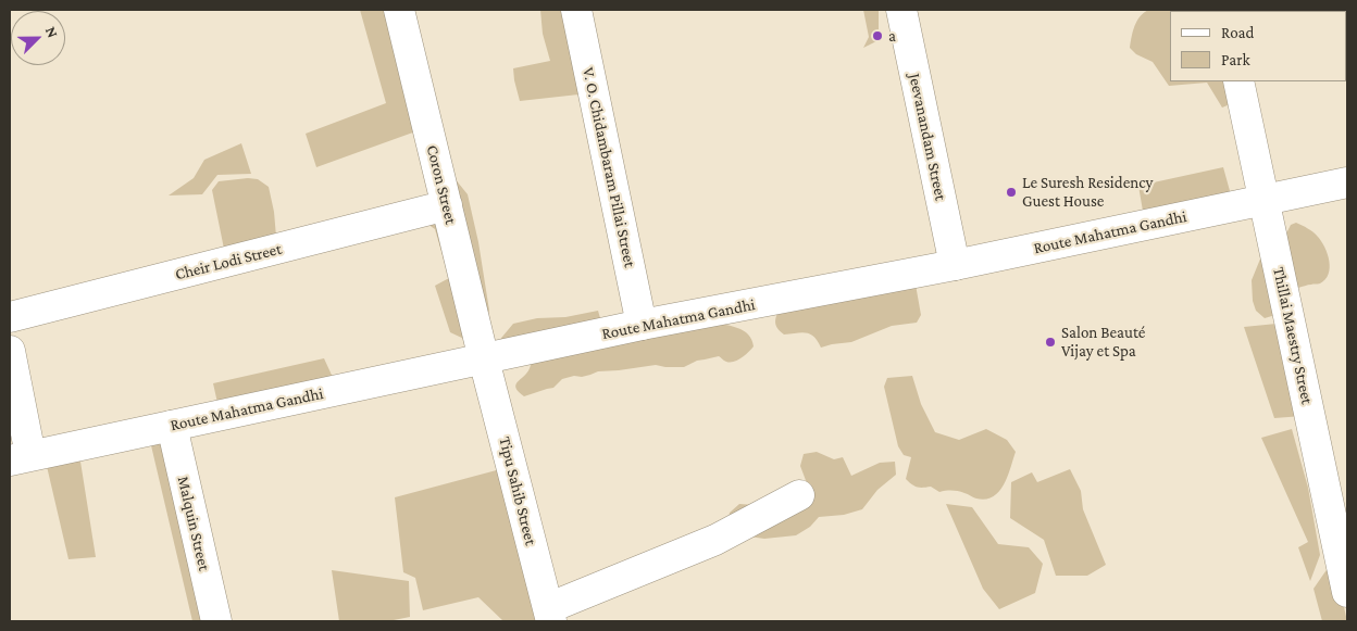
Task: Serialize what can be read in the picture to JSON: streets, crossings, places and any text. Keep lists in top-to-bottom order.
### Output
{
  "streets": {
    "street": [
      "Jeevanandam Street",
      "V. O. Chidambaram Pillai Street",
      "Coron Street",
      "Route Mahatma Gandhi",
      "Cheir Lodi Street",
      "Thillai Maestry Street",
      "Tipu Sahib Street",
      "Malquin Street"
    ]
  },
  "crossings": [
    ["Jeevanandam Street", "Route Mahatma Gandhi"],
    ["V. O. Chidambaram Pillai Street", "Route Mahatma Gandhi"],
    ["Coron Street", "Route Mahatma Gandhi"],
    ["Coron Street", "Cheir Lodi Street"],
    ["Coron Street", "Tipu Sahib Street"],
    ["Route Mahatma Gandhi", "Thillai Maestry Street"],
    ["Route Mahatma Gandhi", "Tipu Sahib Street"],
    ["Route Mahatma Gandhi", "Malquin Street"]
  ],
  "places": ["a", "Le Suresh Residency Guest House", "Salon Beauté Vijay et Spa"],
  "legend": ["Road", "Park"],
  "north": "top right"
}
